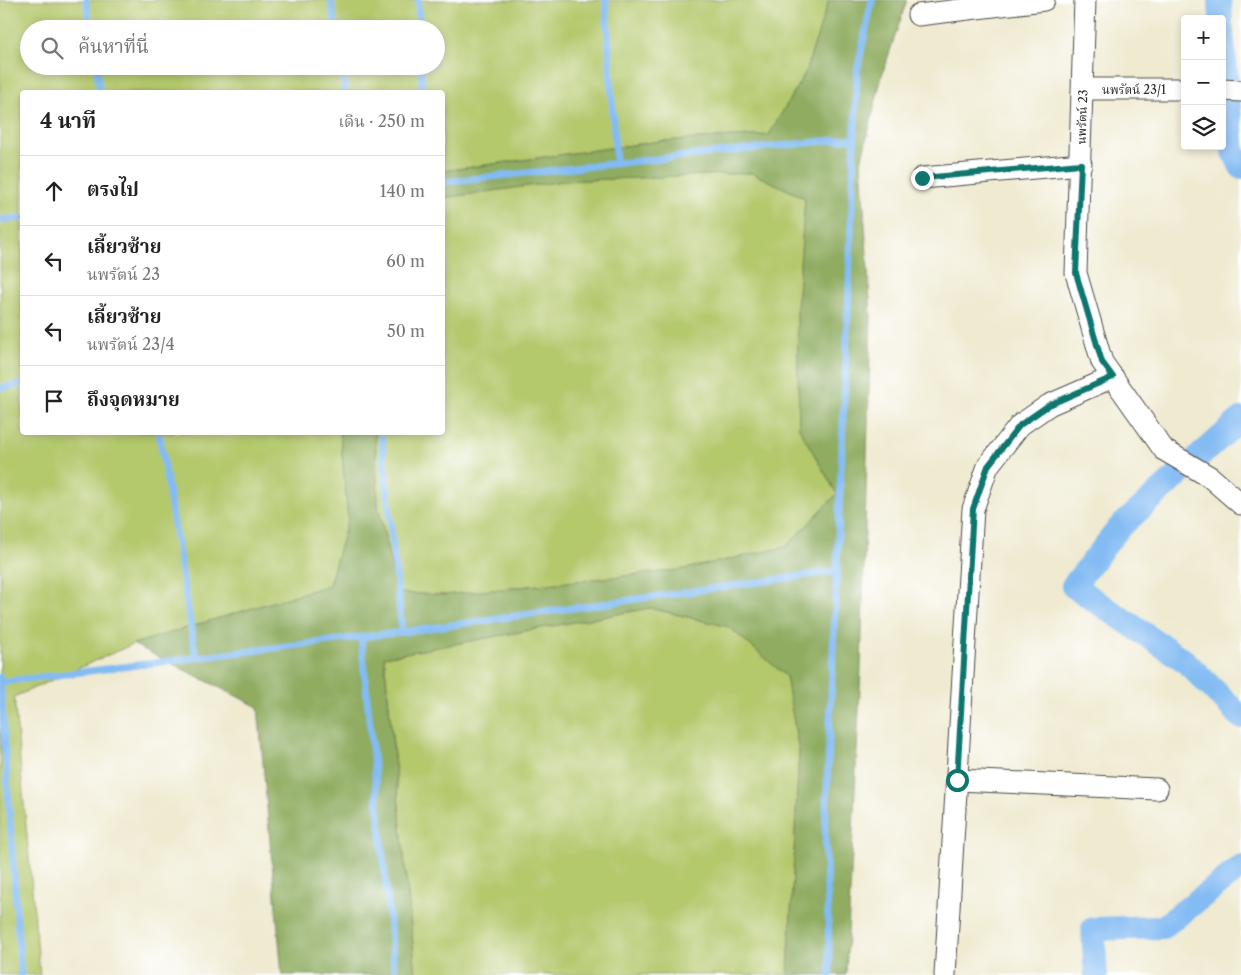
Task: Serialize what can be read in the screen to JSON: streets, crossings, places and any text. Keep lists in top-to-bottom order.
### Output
{
  "streets": {
    "street": ["นพรัตน์ 23/1", "นพรัตน์ 23"]
  },
  "crossings": [
    ["นพรัตน์ 23/1", "นพรัตน์ 23"]
  ],
  "page": {
    "map_buttons": ["+", "−"],
    "search": "ค้นหาที่นี่",
    "heading": ["4 นาที", "เดิน · 250 m"],
    "list": [
      ["ตรงไป", "140 m"],
      ["เลี้ยวซ้าย", "นพรัตน์ 23", "60 m"],
      ["เลี้ยวซ้าย", "นพรัตน์ 23/4", "50 m"],
      "ถึงจุดหมาย"
    ]
  }
}
